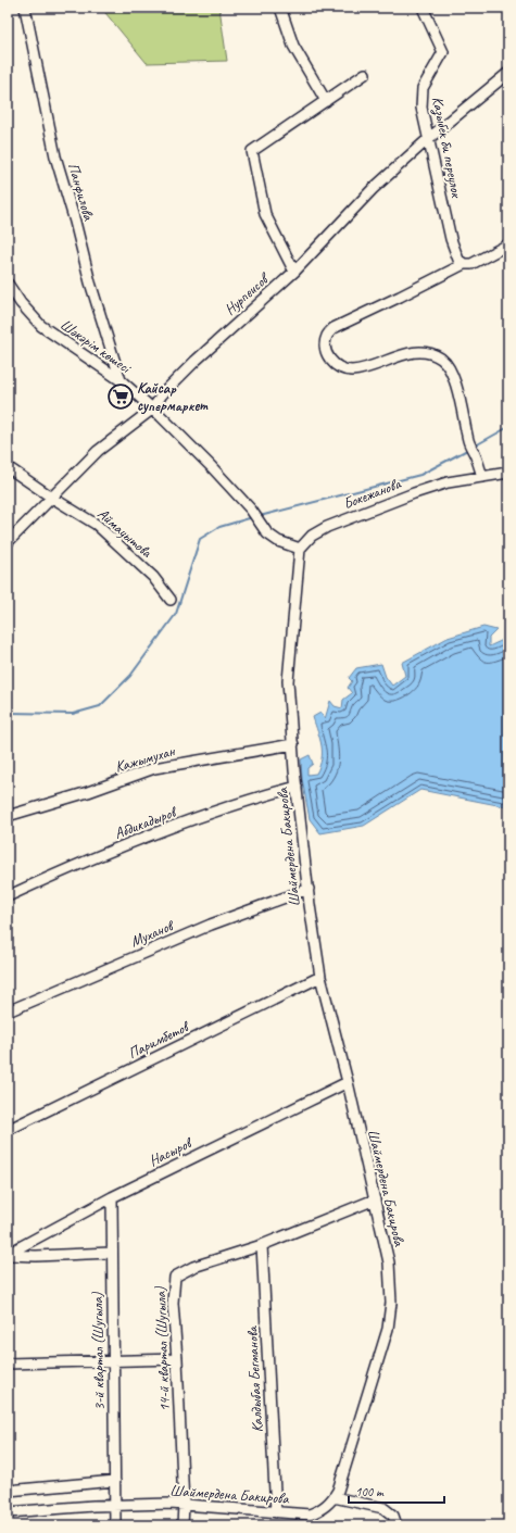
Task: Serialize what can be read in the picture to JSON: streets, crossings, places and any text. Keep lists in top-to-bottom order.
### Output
{
  "streets": {
    "street": [
      "Казыбек би переулок",
      "Панфилова",
      "Нурпеисов",
      "Шәкәрім көшесі",
      "Бокежанова",
      "Аймауытова",
      "Кажымухан",
      "Абдикадыров",
      "Шаймердена Бакирова",
      "Муханов",
      "Паримбетов",
      "Насыров",
      "14-й квартал (Шугыла)",
      "3-й квартал (Шугыла)",
      "Калдыбая Бегманова"
    ]
  },
  "crossings": [
    ["Казыбек би переулок", "Нурпеисов"],
    ["Панфилова", "Шәкәрім көшесі"],
    ["Нурпеисов", "Шәкәрім көшесі"],
    ["Нурпеисов", "Аймауытова"],
    ["Шәкәрім көшесі", "Бокежанова"],
    ["Шәкәрім көшесі", "Шаймердена Бакирова"],
    ["Бокежанова", "Шаймердена Бакирова"],
    ["Кажымухан", "Шаймердена Бакирова"],
    ["Абдикадыров", "Шаймердена Бакирова"],
    ["Шаймердена Бакирова", "Муханов"],
    ["Шаймердена Бакирова", "Паримбетов"],
    ["Шаймердена Бакирова", "Насыров"],
    ["Шаймердена Бакирова", "14-й квартал (Шугыла)"],
    ["Шаймердена Бакирова", "3-й квартал (Шугыла)"],
    ["Шаймердена Бакирова", "Калдыбая Бегманова"],
    ["Насыров", "3-й квартал (Шугыла)"],
    ["14-й квартал (Шугыла)", "Калдыбая Бегманова"]
  ],
  "places": {
    "supermarket": ["Кайсар супермаркет"]
  },
  "scale_bar": "100 m"
}
